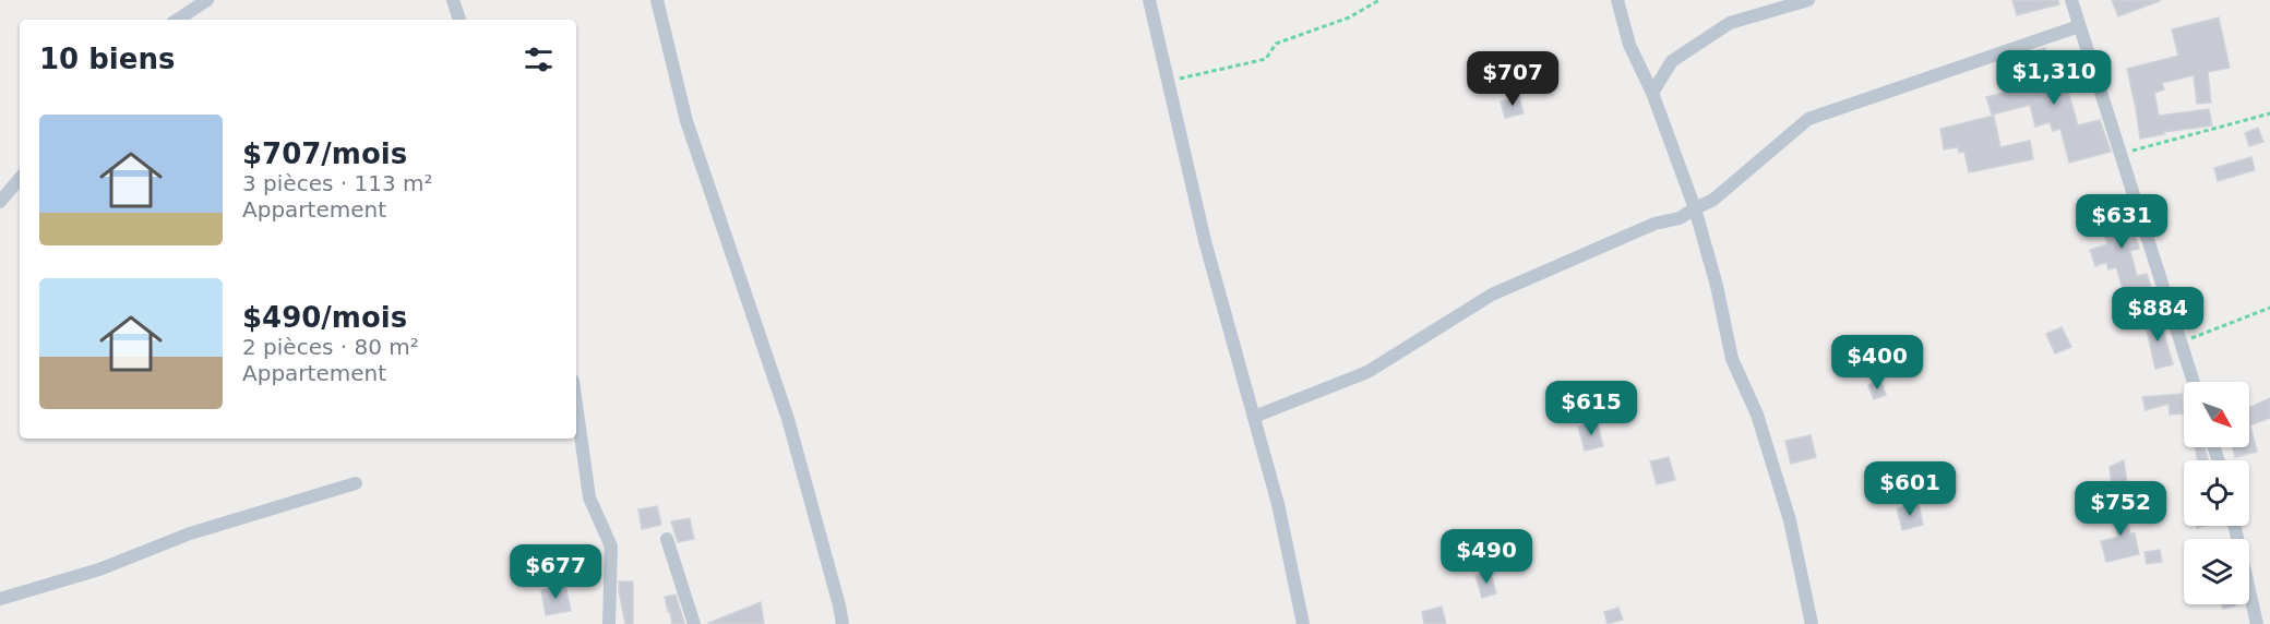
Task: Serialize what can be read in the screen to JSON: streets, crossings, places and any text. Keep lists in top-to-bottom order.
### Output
{
  "north": "bottom right",
  "page": {
    "heading": "10 biens",
    "price": [
      "$1,310",
      "$707",
      "$631",
      "$884",
      "$400",
      "$615",
      "$601",
      "$752",
      "$490",
      "$677"
    ],
    "list": [
      {
        "name": "$707/mois",
        "note": "3 pièces · 113 m² · Appartement"
      },
      {
        "name": "$490/mois",
        "note": "2 pièces · 80 m² · Appartement"
      }
    ]
  }
}
